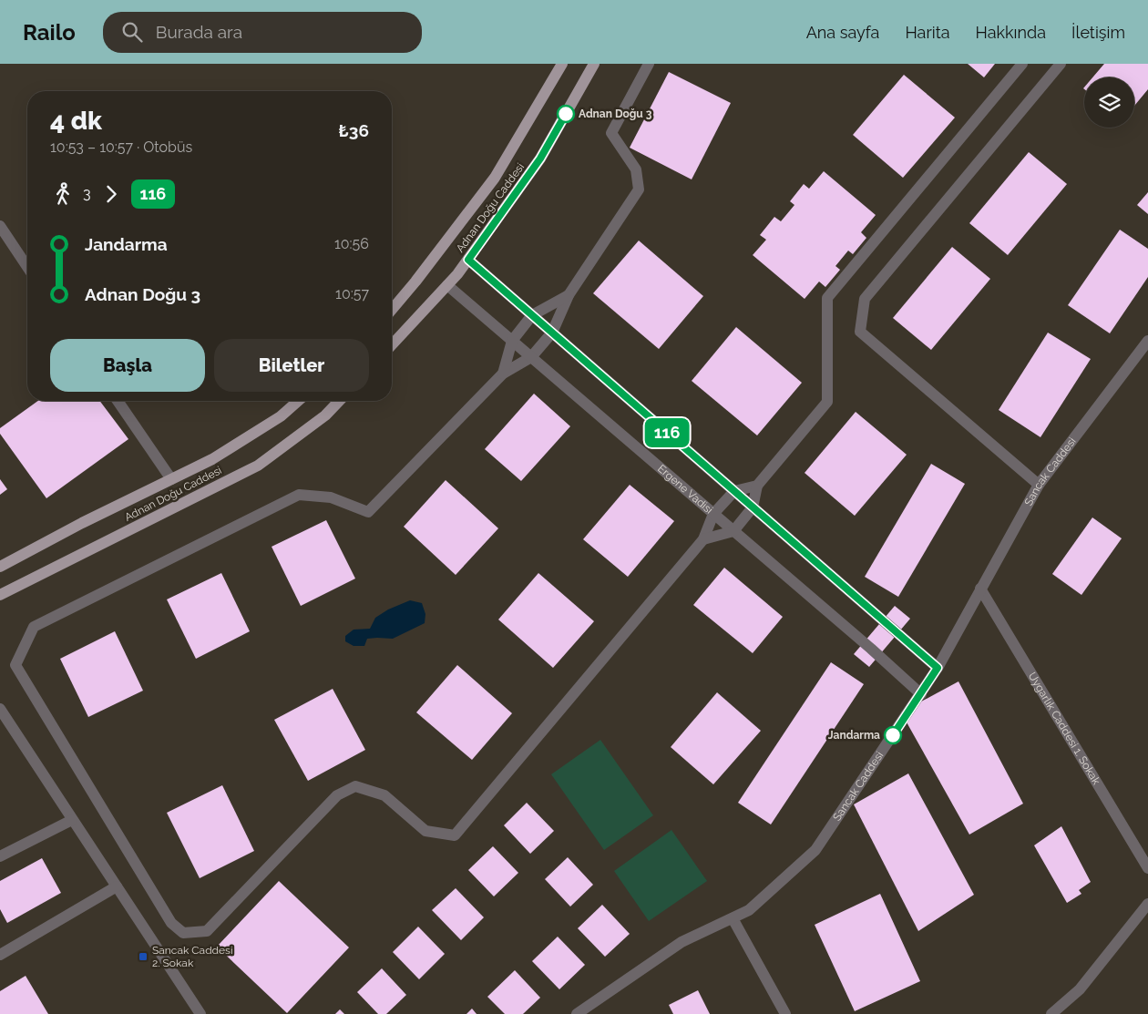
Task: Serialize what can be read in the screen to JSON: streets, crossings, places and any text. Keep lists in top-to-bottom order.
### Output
{
  "streets": {
    "main road": ["Adnan Doğu Caddesi"],
    "street": ["Sancak Caddesi", "Ergene Vadisi", "Uygarlık Caddesi 1. Sokak"]
  },
  "crossings": [
    ["Adnan Doğu Caddesi", "Ergene Vadisi"],
    ["Sancak Caddesi", "Ergene Vadisi"],
    ["Sancak Caddesi", "Uygarlık Caddesi 1. Sokak"]
  ],
  "places": {
    "other": ["Adnan Doğu 3", "Jandarma"],
    "transit": ["Sancak Caddesi 2. Sokak"]
  },
  "lines": ["bus line 116"],
  "page": {
    "header": "Railo",
    "search": "Burada ara",
    "nav": [
      "Ana sayfa",
      "Harita",
      "Hakkında",
      "İletişim"
    ],
    "on_map": "116",
    "heading": ["4 dk", "10:53 – 10:57 · Otobüs", "₺36"],
    "legs": ["3", "116"],
    "list": [
      {
        "name": "Jandarma",
        "value": "10:56"
      },
      {
        "name": "Adnan Doğu 3",
        "value": "10:57"
      }
    ],
    "buttons": ["Başla", "Biletler"]
  }
}
